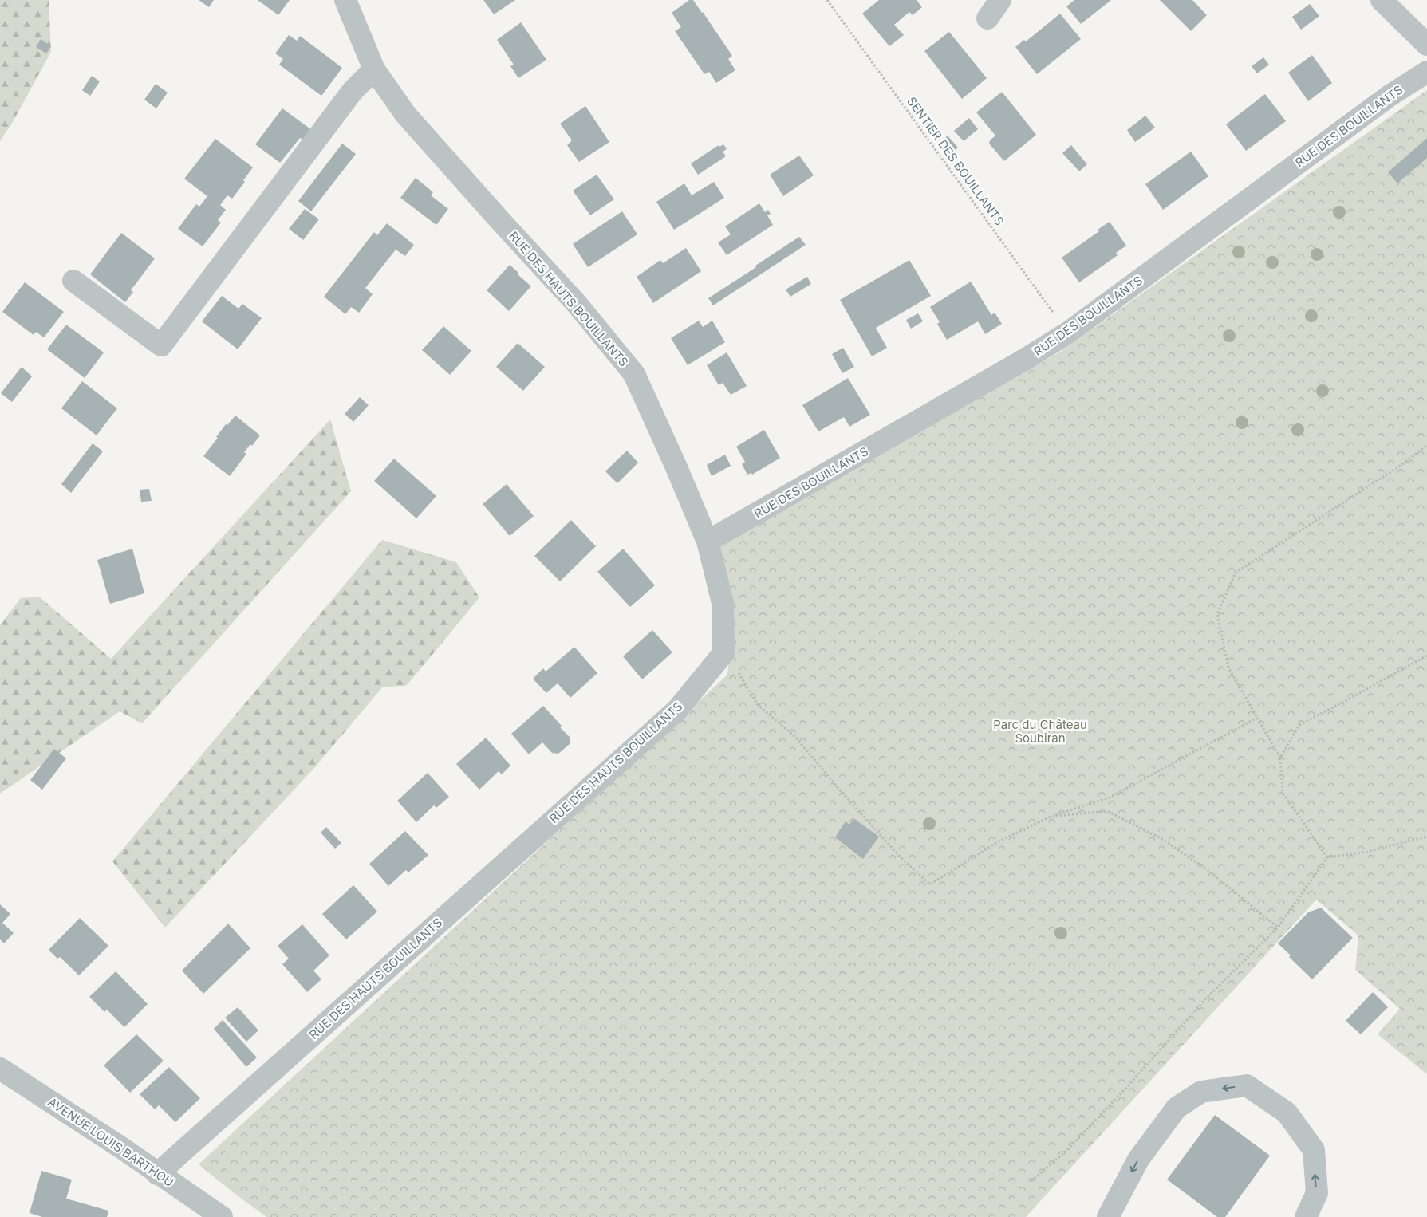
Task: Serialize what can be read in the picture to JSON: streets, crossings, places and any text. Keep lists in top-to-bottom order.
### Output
{
  "streets": {
    "street": ["RUE DES BOUILLANTS", "RUE DES HAUTS BOUILLANTS", "AVENUE LOUIS BARTHOU"],
    "path": ["SENTIER DES BOUILLANTS"]
  },
  "crossings": [
    ["RUE DES BOUILLANTS", "SENTIER DES BOUILLANTS"],
    ["RUE DES BOUILLANTS", "RUE DES HAUTS BOUILLANTS"],
    ["RUE DES HAUTS BOUILLANTS", "AVENUE LOUIS BARTHOU"]
  ],
  "parks": ["Parc du Château Soubiran"]
}
